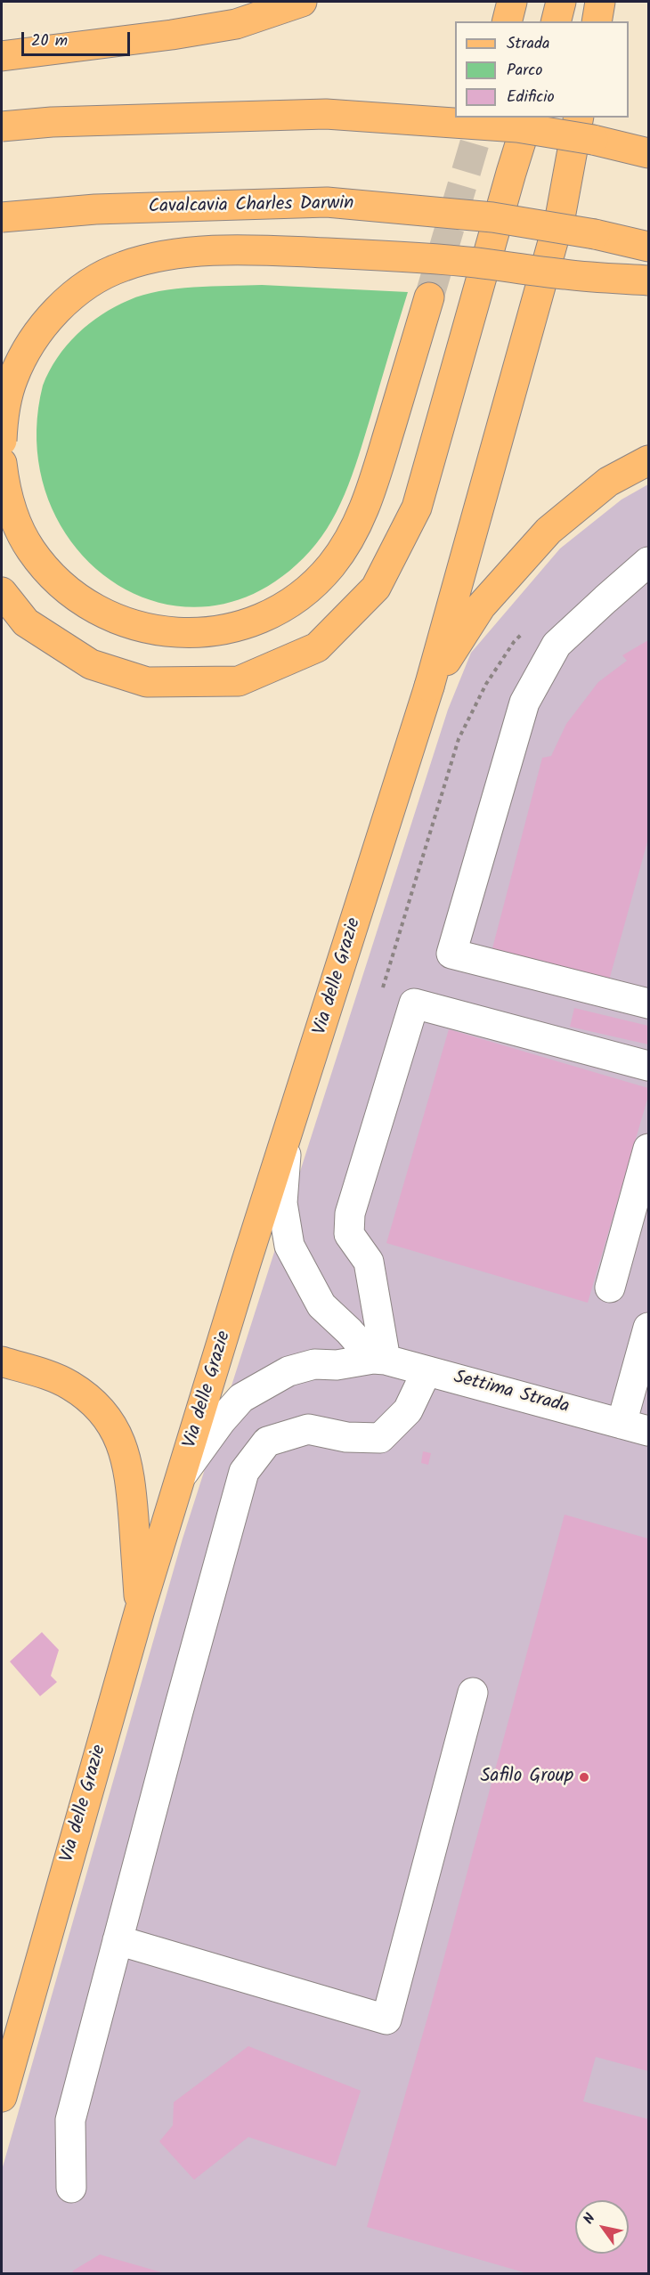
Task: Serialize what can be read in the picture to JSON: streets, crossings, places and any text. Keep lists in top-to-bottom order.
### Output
{
  "streets": {
    "main road": ["Cavalcavia Charles Darwin", "Via delle Grazie"],
    "street": ["Settima Strada"]
  },
  "crossings": [
    ["Via delle Grazie", "Settima Strada"]
  ],
  "places": ["Safilo Group"],
  "legend": ["Strada", "Parco", "Edificio"],
  "scale_bar": "20 m",
  "north": "top left"
}
